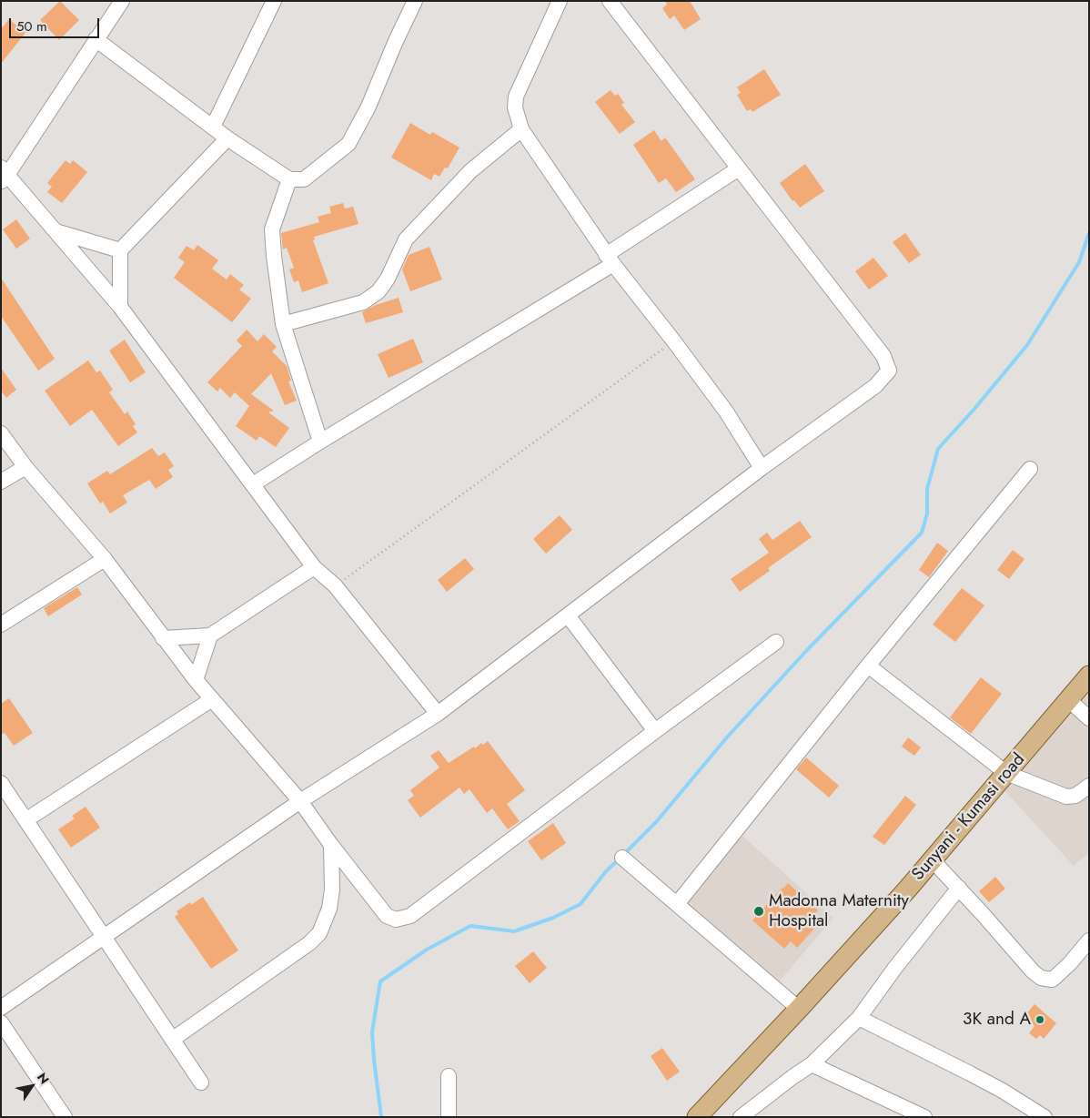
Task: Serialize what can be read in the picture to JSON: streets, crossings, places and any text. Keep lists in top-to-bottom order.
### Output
{
  "streets": {
    "main road": ["Sunyani - Kumasi road"]
  },
  "places": ["Madonna Maternity Hospital", "3K and A"],
  "scale_bar": "50 m",
  "north": "top right"
}
